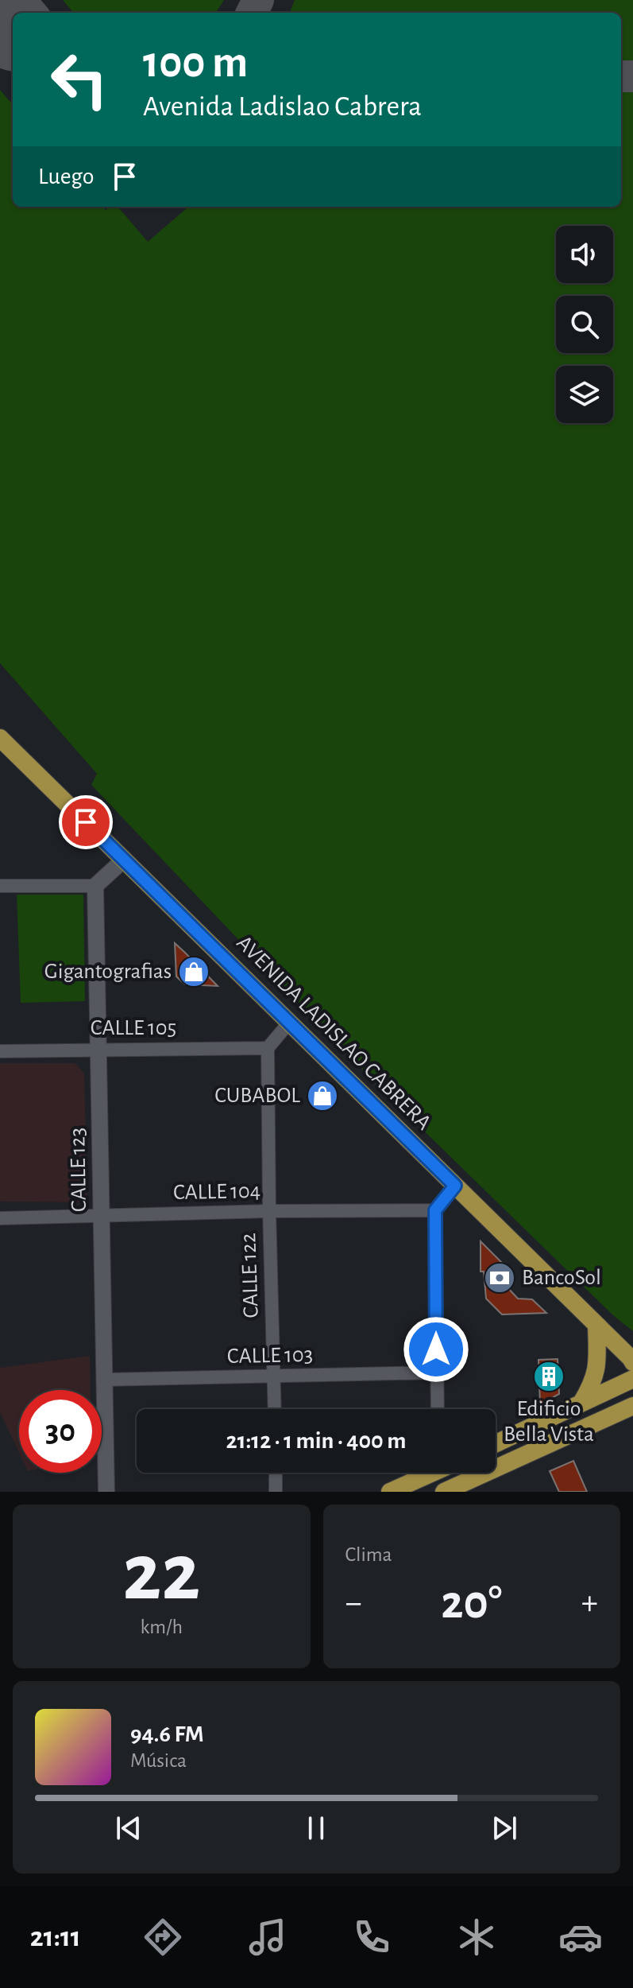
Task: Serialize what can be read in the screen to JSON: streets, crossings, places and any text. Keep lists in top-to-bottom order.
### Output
{
  "streets": {
    "highway": ["AVENIDA LADISLAO CABRERA"],
    "street": [
      "CALLE 105",
      "CALLE 123",
      "CALLE 104",
      "CALLE 122",
      "CALLE 103"
    ]
  },
  "crossings": [
    ["CALLE 105", "CALLE 123"],
    ["CALLE 105", "CALLE 122"],
    ["CALLE 123", "CALLE 104"],
    ["CALLE 123", "CALLE 103"],
    ["CALLE 104", "CALLE 122"],
    ["CALLE 122", "CALLE 103"]
  ],
  "places": {
    "shop": ["Gigantografias", "CUBABOL"],
    "bank": ["BancoSol"],
    "building": ["Edificio Bella Vista"]
  },
  "page": {
    "turn": ["100 m", "Avenida Ladislao Cabrera"],
    "then": "Luego",
    "limit": "30",
    "trip": "21:12 · 1 min · 400 m",
    "tile": [
      ["22", "km/h"],
      "Clima"
    ],
    "heat": ["−", "20°", "+"],
    "song": ["94.6 FM", "Música"],
    "tabs": "21:11"
  }
}
